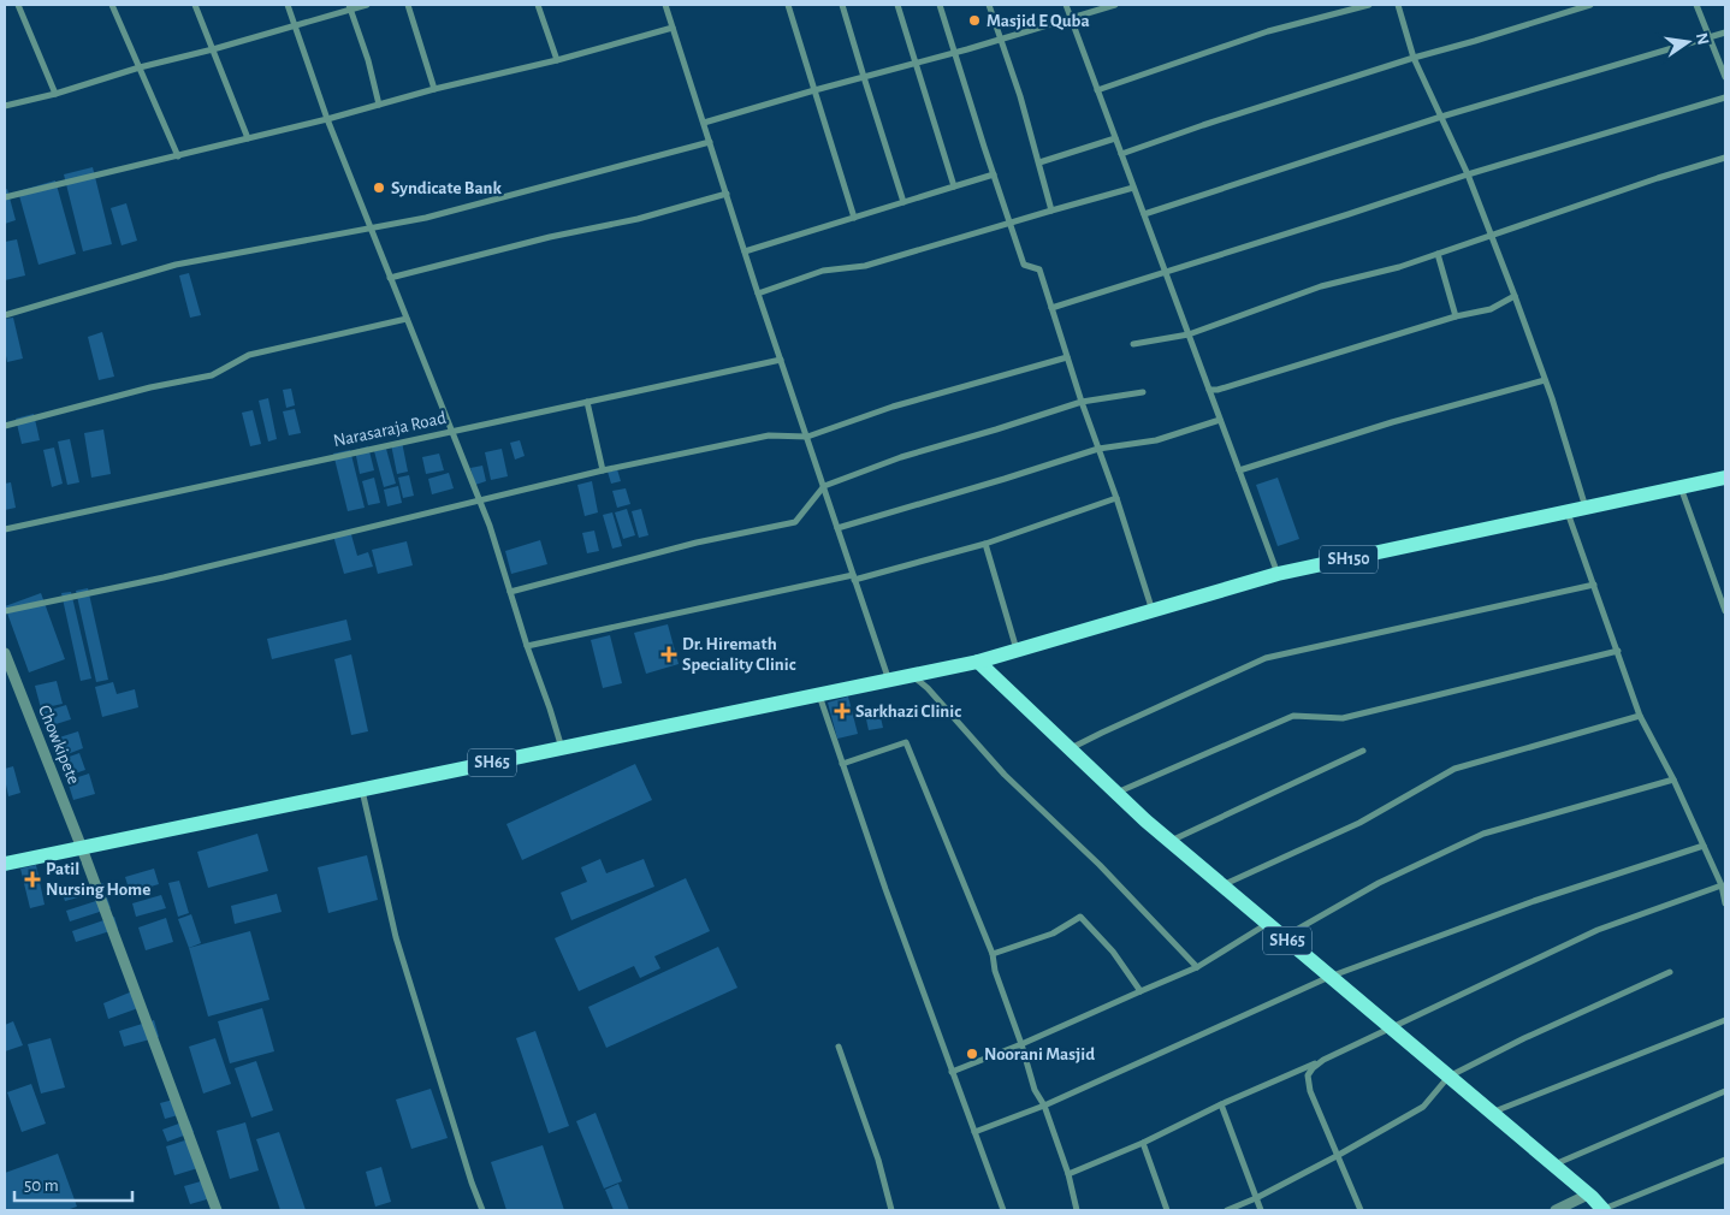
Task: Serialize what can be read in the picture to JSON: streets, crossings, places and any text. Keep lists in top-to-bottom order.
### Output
{
  "streets": {
    "main road": ["SH150", "SH65"],
    "street": ["Narasaraja Road", "Chowkipete"]
  },
  "crossings": [
    ["SH150", "SH65"],
    ["Chowkipete", "SH65"]
  ],
  "places": {
    "other": ["Masjid E Quba", "Syndicate Bank", "Noorani Masjid"],
    "health": ["Dr. Hiremath Speciality Clinic", "Sarkhazi Clinic", "Patil Nursing Home"]
  },
  "scale_bar": "50 m",
  "north": "right"
}
